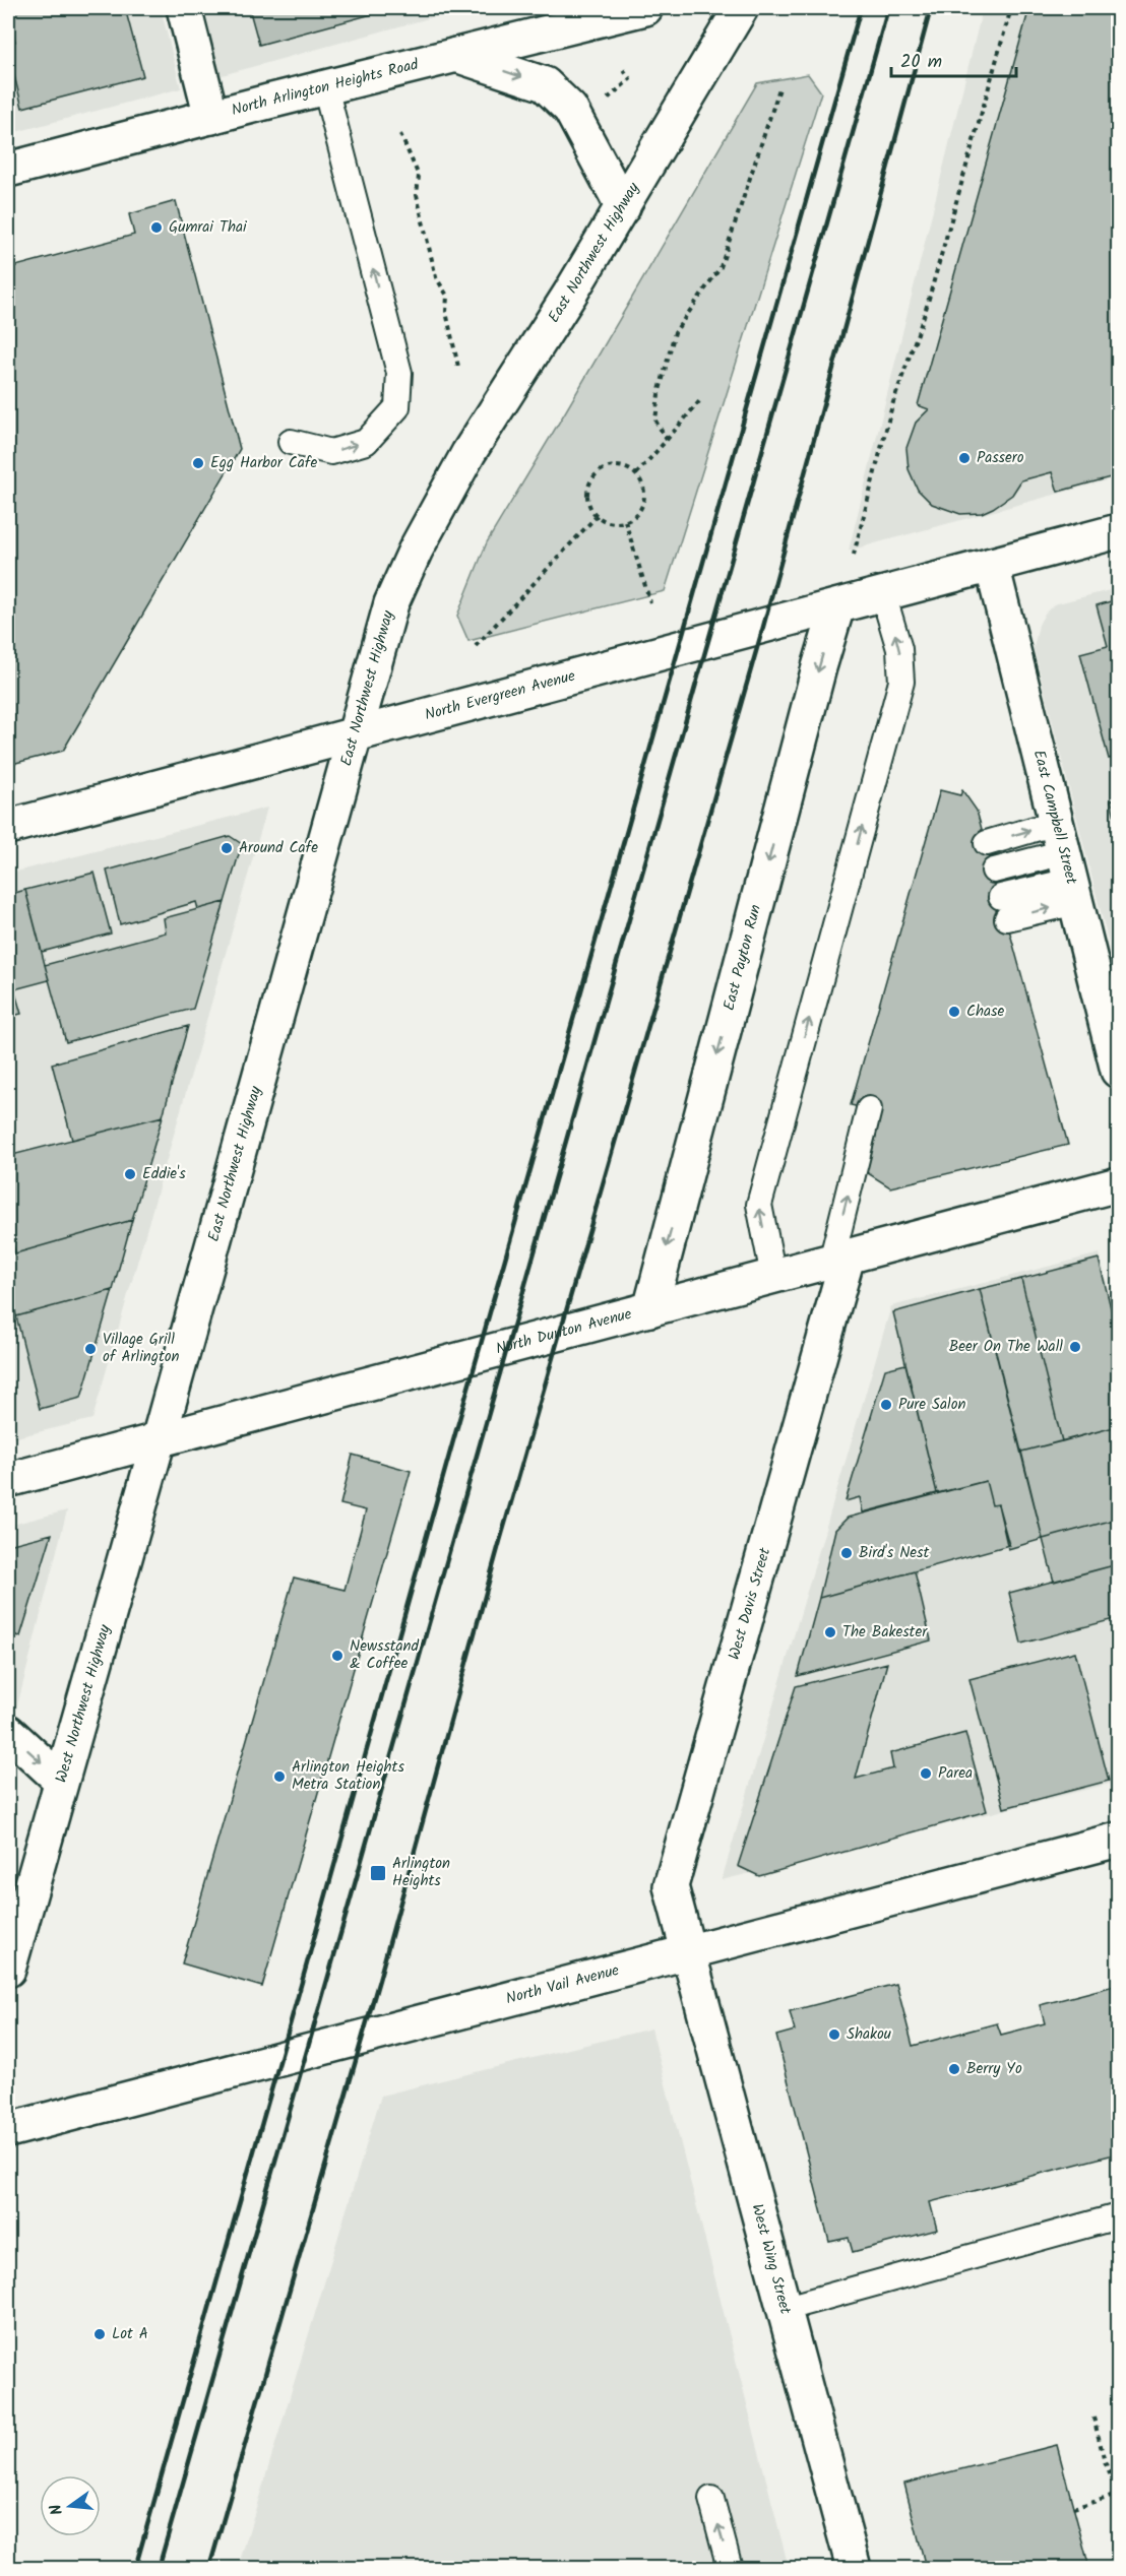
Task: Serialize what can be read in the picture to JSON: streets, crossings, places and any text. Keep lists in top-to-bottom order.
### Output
{
  "streets": {
    "street": [
      "North Arlington Heights Road",
      "East Northwest Highway",
      "North Evergreen Avenue",
      "East Campbell Street",
      "East Payton Run",
      "North Dunton Avenue",
      "West Davis Street",
      "West Northwest Highway",
      "North Vail Avenue",
      "West Wing Street"
    ]
  },
  "crossings": [
    ["East Northwest Highway", "North Evergreen Avenue"],
    ["East Northwest Highway", "North Dunton Avenue"],
    ["East Northwest Highway", "West Northwest Highway"],
    ["North Evergreen Avenue", "East Campbell Street"],
    ["North Evergreen Avenue", "East Payton Run"],
    ["East Payton Run", "North Dunton Avenue"],
    ["North Dunton Avenue", "West Davis Street"],
    ["North Dunton Avenue", "West Northwest Highway"],
    ["West Davis Street", "North Vail Avenue"],
    ["West Davis Street", "West Wing Street"],
    ["North Vail Avenue", "West Wing Street"]
  ],
  "one_way": ["East Payton Run"],
  "places": {
    "other": [
      "Gumrai Thai",
      "Passero",
      "Egg Harbor Cafe",
      "Around Cafe",
      "Chase",
      "Eddie's",
      "Beer On The Wall",
      "Village Grill of Arlington",
      "Pure Salon",
      "Bird's Nest",
      "The Bakester",
      "Newsstand & Coffee",
      "Parea",
      "Arlington Heights Metra Station",
      "Shakou",
      "Berry Yo",
      "Lot A"
    ],
    "transit": ["Arlington Heights"]
  },
  "scale_bar": "20 m",
  "north": "left"
}
